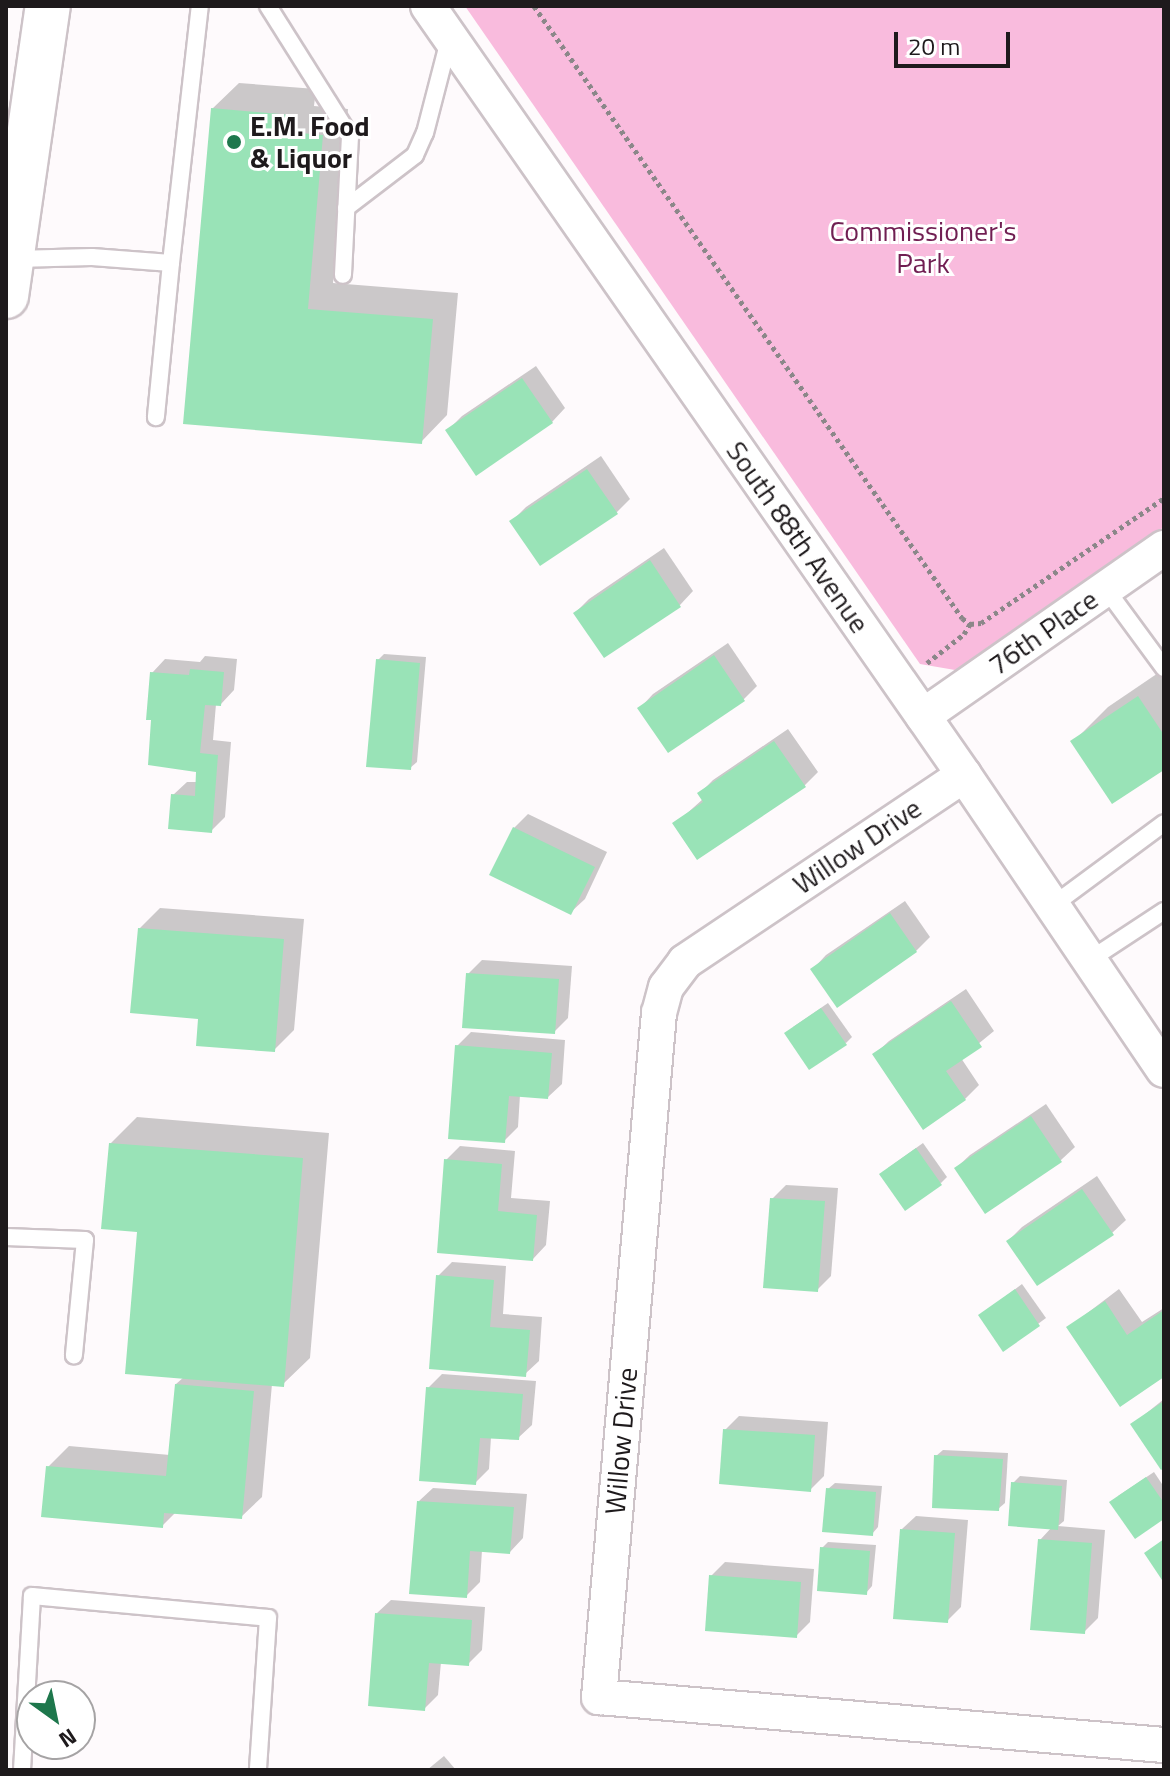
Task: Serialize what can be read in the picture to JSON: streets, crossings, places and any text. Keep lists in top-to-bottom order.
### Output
{
  "streets": {
    "street": ["South 88th Avenue", "76th Place", "Willow Drive"]
  },
  "crossings": [
    ["South 88th Avenue", "76th Place"],
    ["South 88th Avenue", "Willow Drive"]
  ],
  "parks": ["Commissioner's Park"],
  "places": ["E.M. Food & Liquor"],
  "scale_bar": "20 m",
  "north": "bottom right"
}
